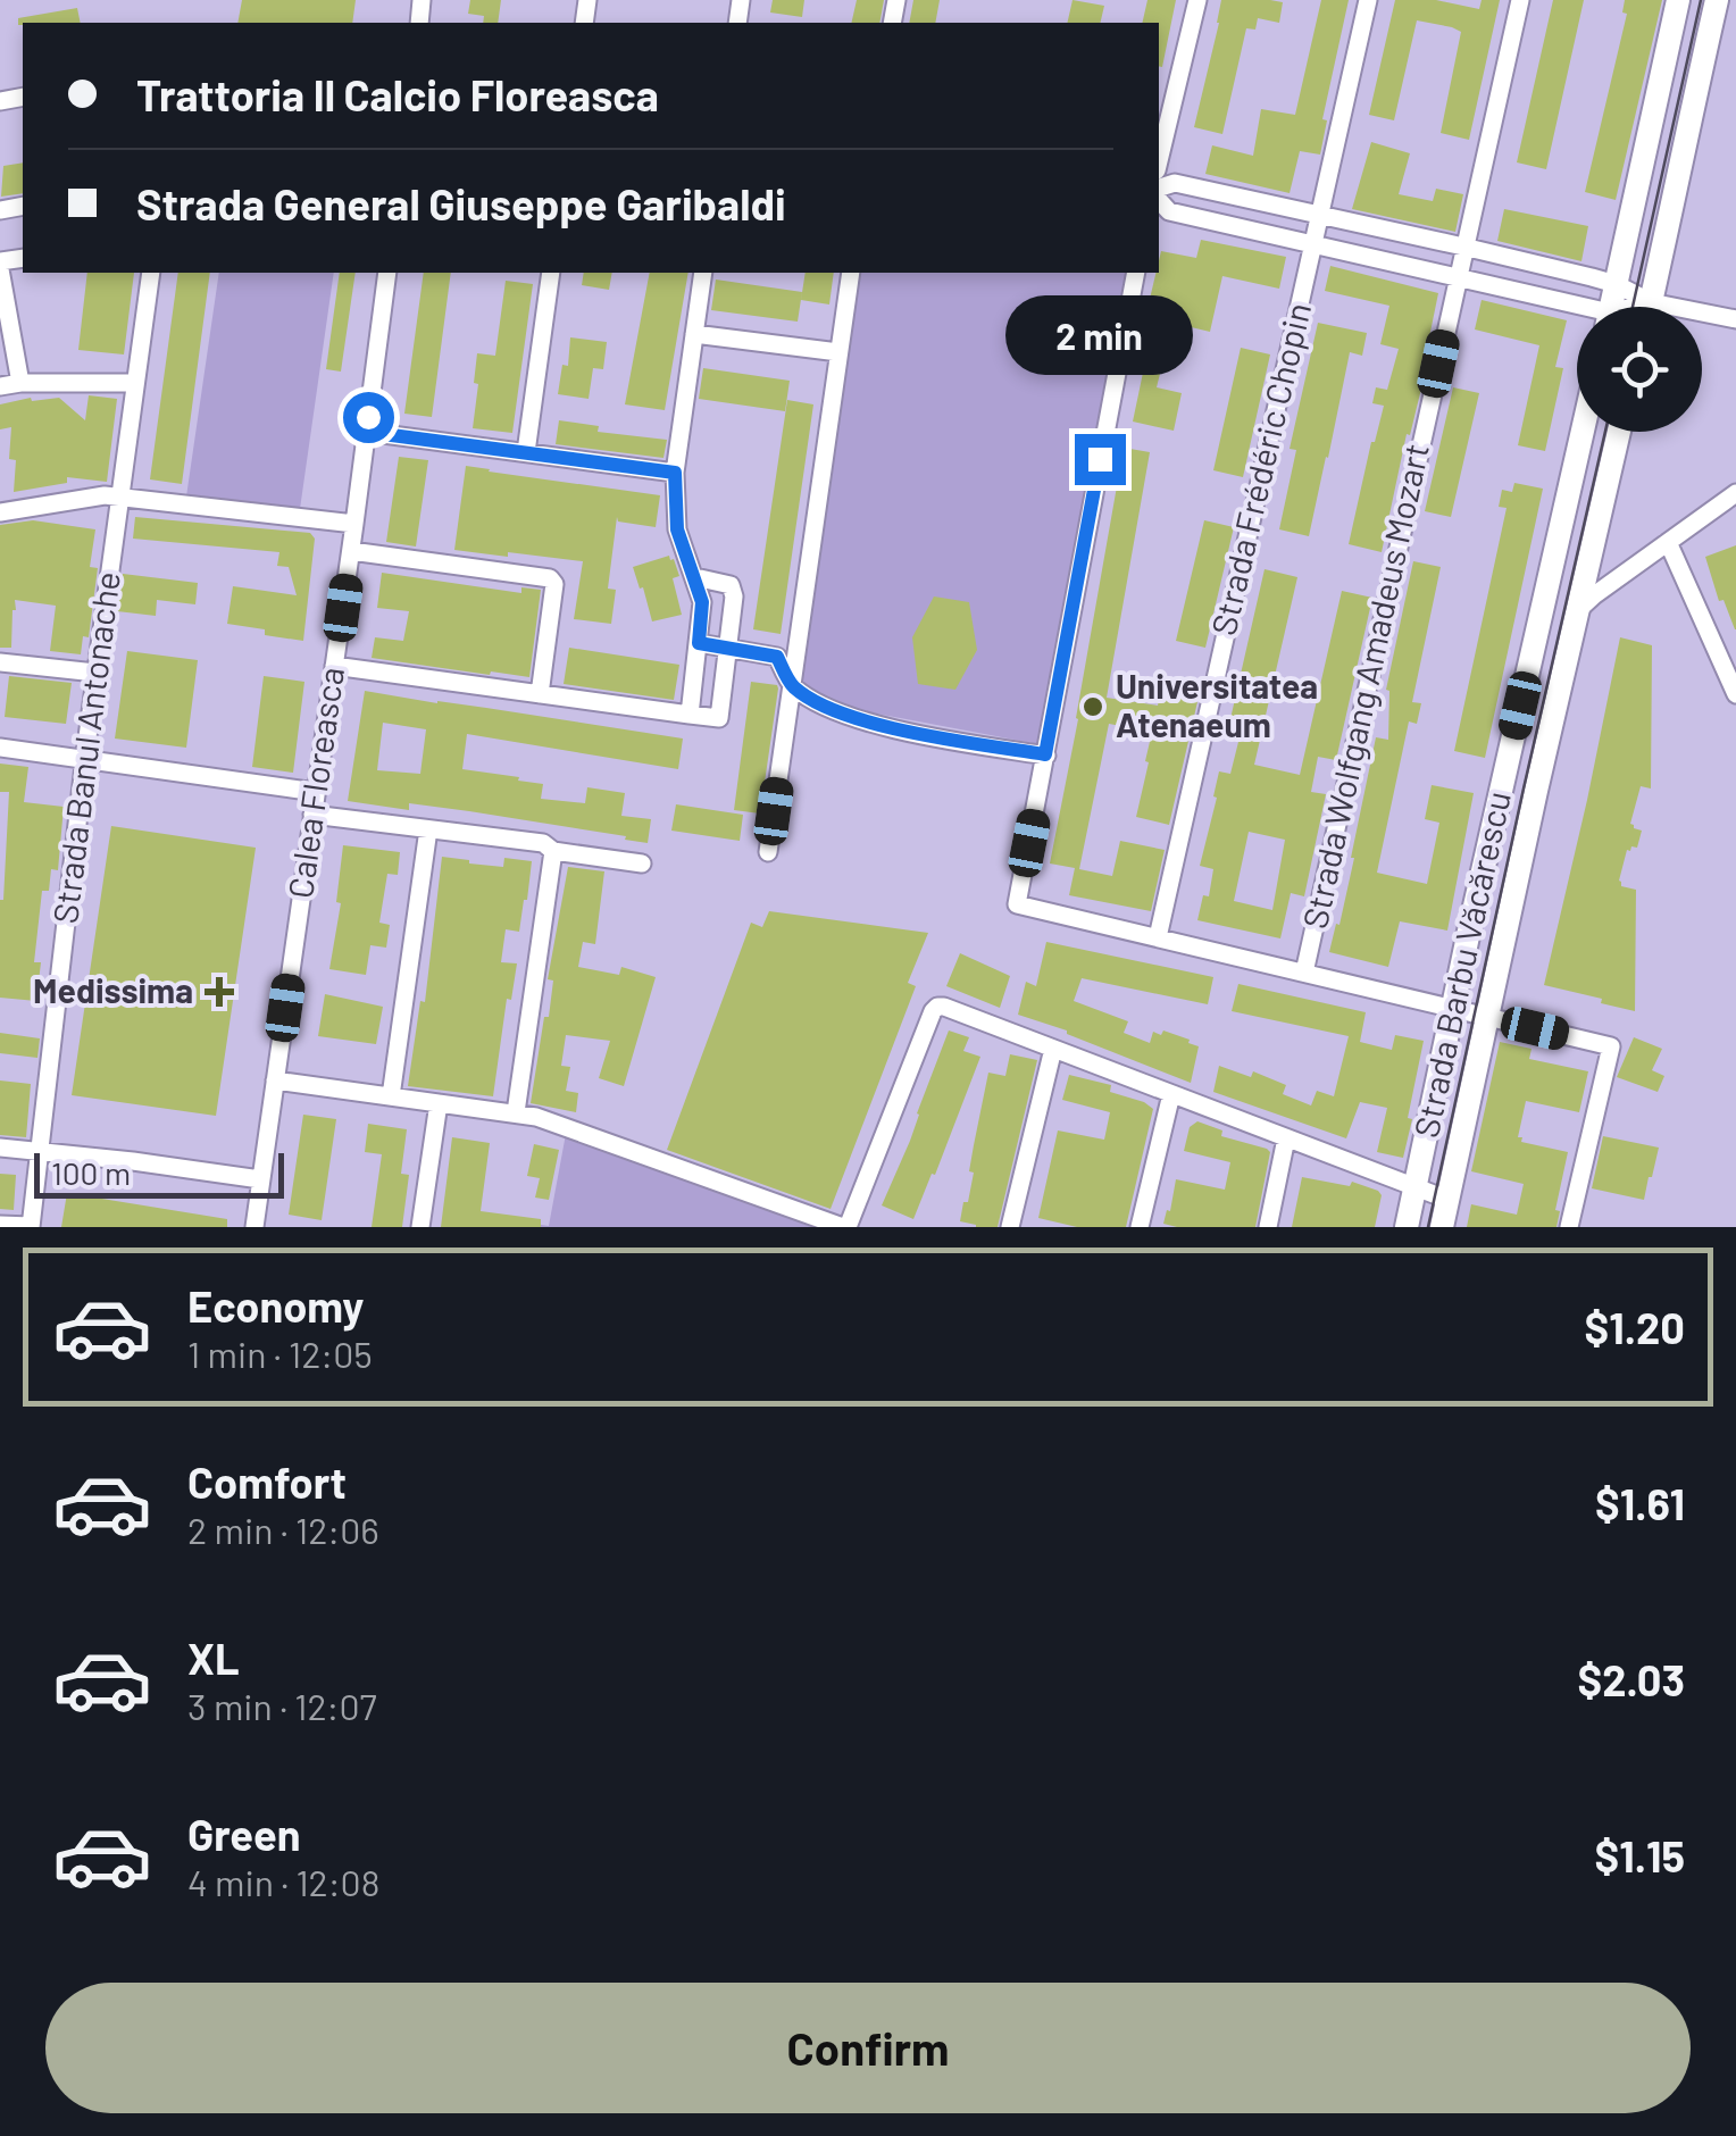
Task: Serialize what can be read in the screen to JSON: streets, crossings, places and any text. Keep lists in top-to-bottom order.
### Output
{
  "streets": {
    "main road": ["Strada Barbu Văcărescu"],
    "street": [
      "Strada Frédéric Chopin",
      "Strada Wolfgang Amadeus Mozart",
      "Strada Banul Antonache",
      "Calea Floreasca"
    ]
  },
  "places": {
    "other": ["Universitatea Atenaeum"],
    "health": ["Medissima"]
  },
  "scale_bar": "100 m",
  "page": {
    "banner": ["Trattoria Il Calcio Floreasca", "Strada General Giuseppe Garibaldi"],
    "bubble": "2 min",
    "scale": "100 m",
    "list": [
      {
        "name": "Economy",
        "note": "1 min · 12:05",
        "value": "$1.20"
      },
      {
        "name": "Comfort",
        "note": "2 min · 12:06",
        "value": "$1.61"
      },
      {
        "name": "XL",
        "note": "3 min · 12:07",
        "value": "$2.03"
      },
      {
        "name": "Green",
        "note": "4 min · 12:08",
        "value": "$1.15"
      }
    ],
    "buttons": "Confirm"
  }
}
